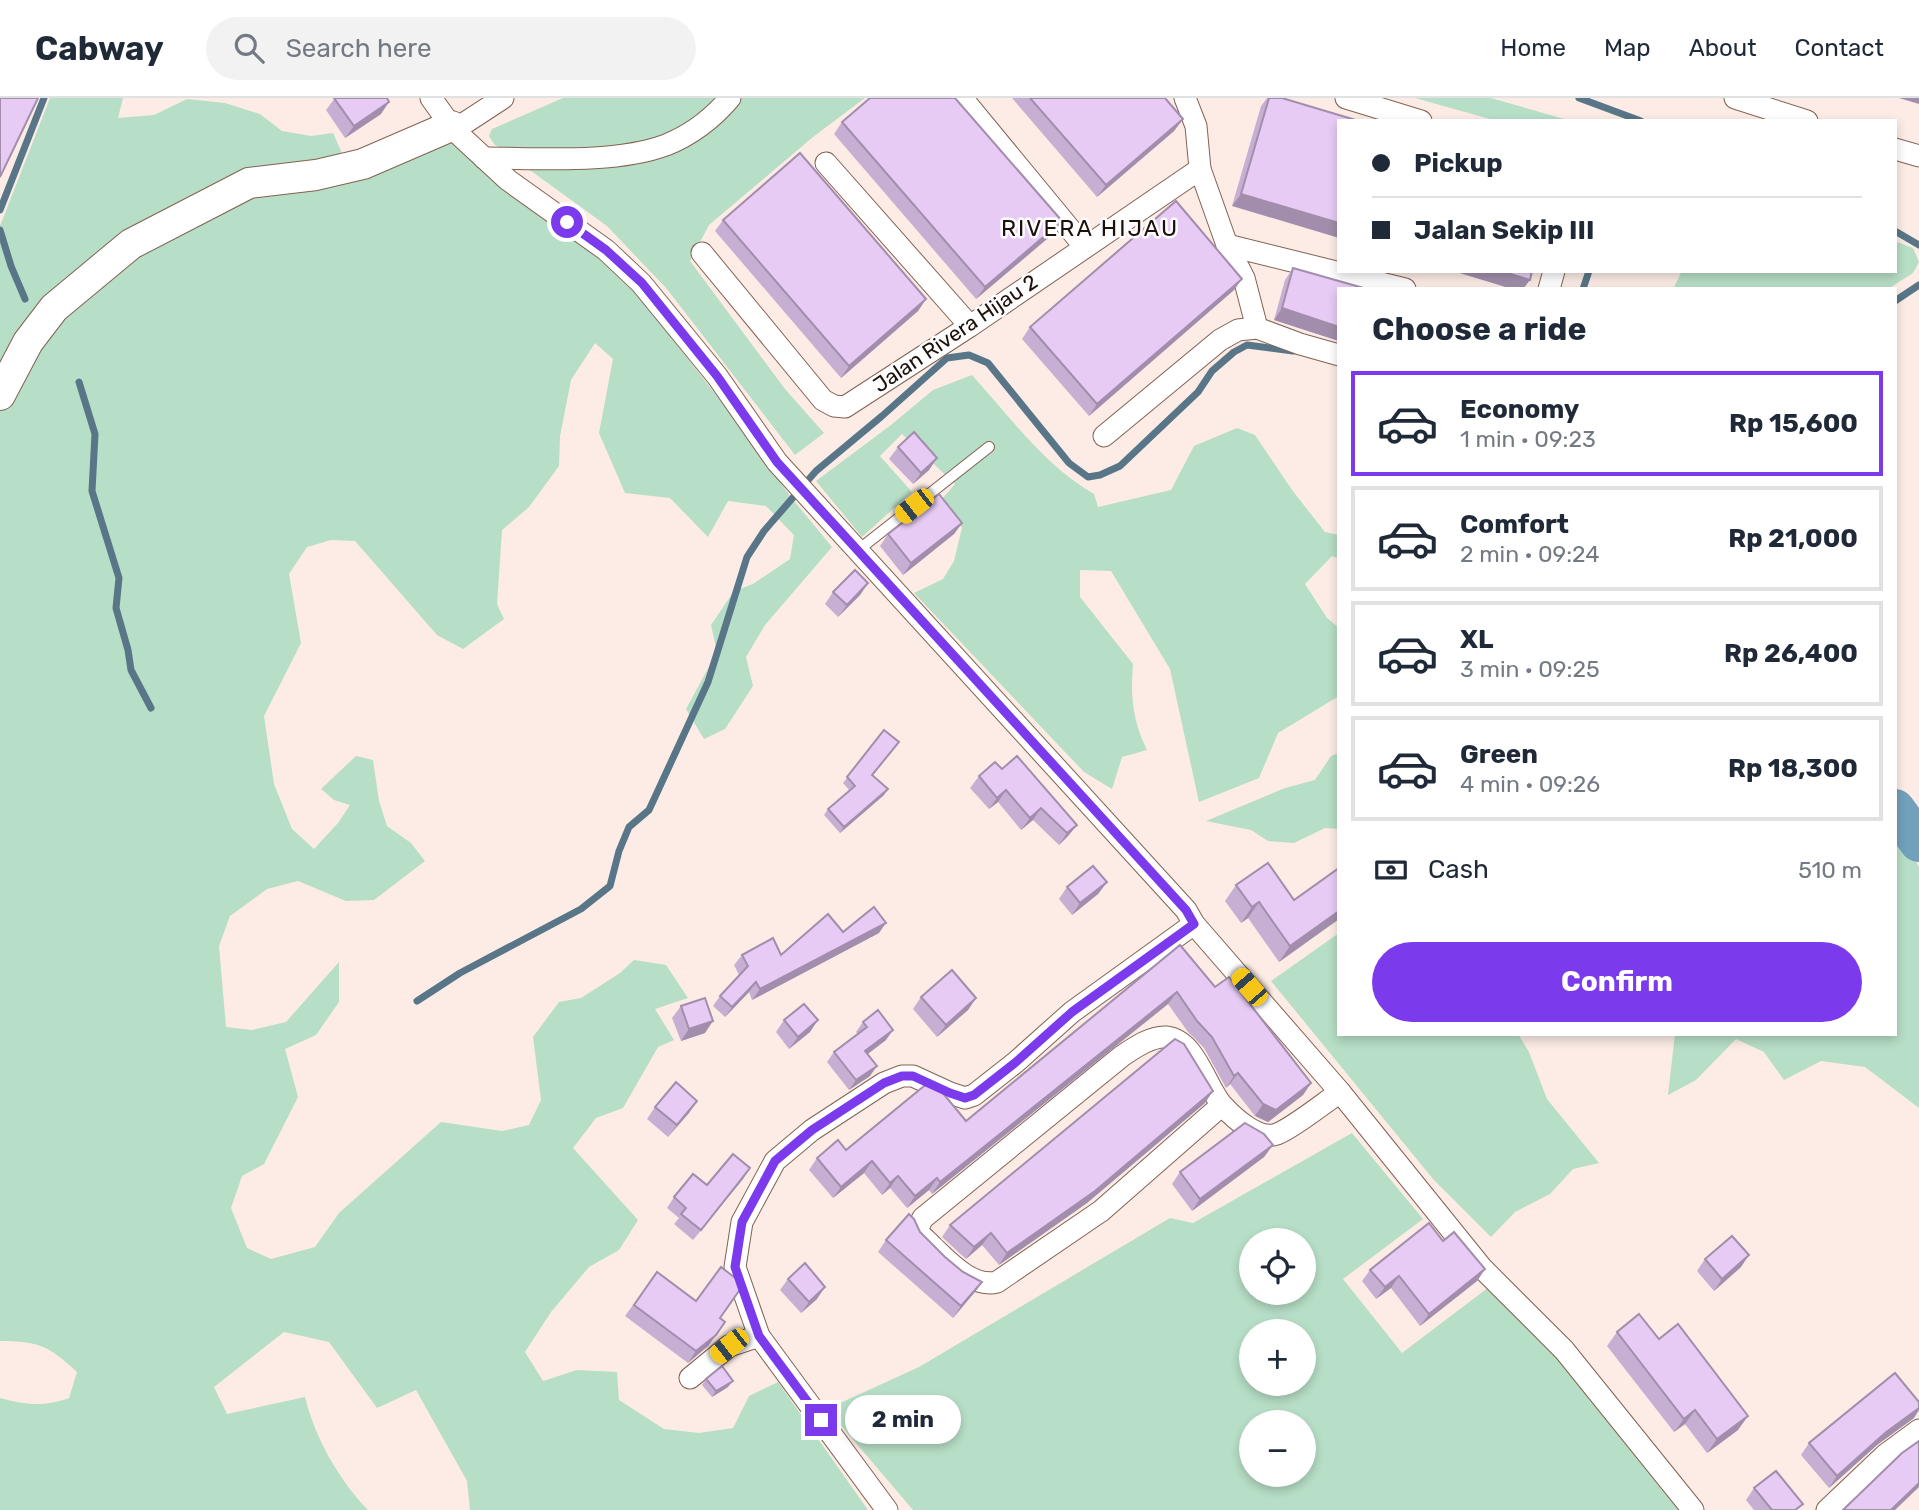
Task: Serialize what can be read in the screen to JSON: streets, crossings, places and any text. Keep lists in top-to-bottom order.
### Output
{
  "streets": {
    "street": ["Jalan Rivera Hijau 2"]
  },
  "districts": ["RIVERA HIJAU"],
  "page": {
    "header": "Cabway",
    "search": "Search here",
    "nav": [
      "Home",
      "Map",
      "About",
      "Contact"
    ],
    "banner": ["Pickup", "Jalan Sekip III"],
    "heading": "Choose a ride",
    "list": [
      {
        "name": "Economy",
        "note": "1 min · 09:23",
        "value": "Rp 15,600"
      },
      {
        "name": "Comfort",
        "note": "2 min · 09:24",
        "value": "Rp 21,000"
      },
      {
        "name": "XL",
        "note": "3 min · 09:25",
        "value": "Rp 26,400"
      },
      {
        "name": "Green",
        "note": "4 min · 09:26",
        "value": "Rp 18,300"
      }
    ],
    "pay": ["Cash", "510 m"],
    "buttons": "Confirm",
    "map_buttons": ["+", "−"],
    "bubble": "2 min"
  }
}
